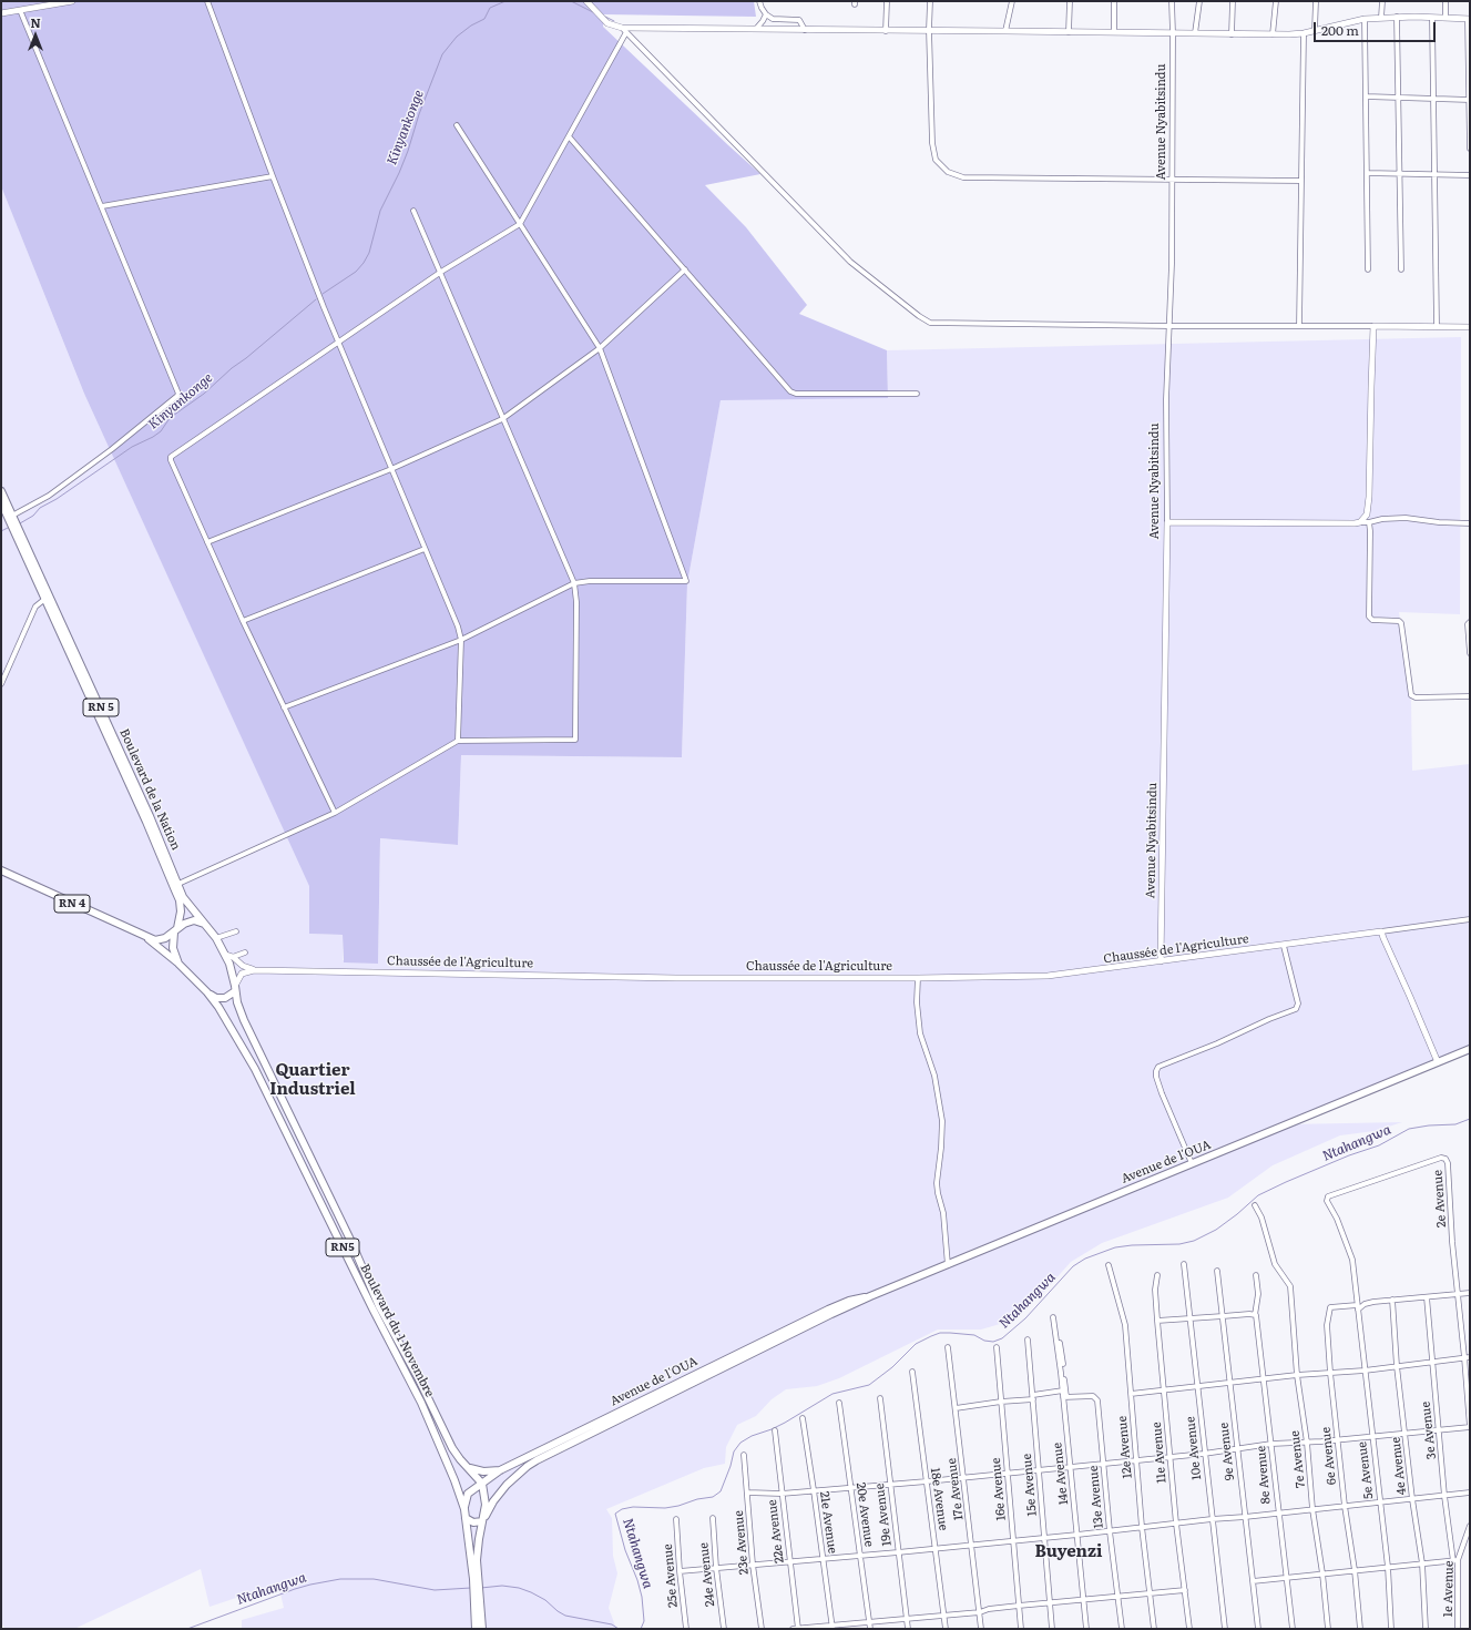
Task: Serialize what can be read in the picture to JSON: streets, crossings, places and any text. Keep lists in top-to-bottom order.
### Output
{
  "streets": {
    "main road": [
      "RN 5",
      "Boulevard de la Nation",
      "RN 4",
      "Avenue de l'OUA",
      "RN5",
      "Boulevard du 1 Novembre"
    ],
    "street": [
      "Avenue Nyabitsindu",
      "Chaussée de l'Agriculture",
      "2e Avenue",
      "3e Avenue",
      "12e Avenue",
      "10e Avenue",
      "9e Avenue",
      "11e Avenue",
      "6e Avenue",
      "7e Avenue",
      "4e Avenue",
      "5e Avenue",
      "14e Avenue",
      "8e Avenue",
      "15e Avenue",
      "17e Avenue",
      "16e Avenue",
      "13e Avenue",
      "18e Avenue",
      "20e Avenue",
      "19e Avenue",
      "21e Avenue",
      "22e Avenue",
      "23e Avenue",
      "24e Avenue",
      "25e Avenue",
      "1e Avenue"
    ]
  },
  "crossings": [
    ["Avenue Nyabitsindu", "Chaussée de l'Agriculture"],
    ["Boulevard de la Nation", "RN 4"],
    ["Boulevard de la Nation", "Boulevard du 1 Novembre"],
    ["RN 4", "Boulevard du 1 Novembre"],
    ["Chaussée de l'Agriculture", "Boulevard du 1 Novembre"],
    ["Avenue de l'OUA", "Boulevard du 1 Novembre"],
    ["2e Avenue", "6e Avenue"],
    ["2e Avenue", "5e Avenue"],
    ["RN5", "Boulevard du 1 Novembre"],
    ["3e Avenue", "1e Avenue"],
    ["6e Avenue", "5e Avenue"],
    ["14e Avenue", "13e Avenue"]
  ],
  "districts": ["Quartier Industriel", "Buyenzi"],
  "water": ["Kinyankonge", "Ntahangwa"],
  "scale_bar": "200 m",
  "north": "top"
}
